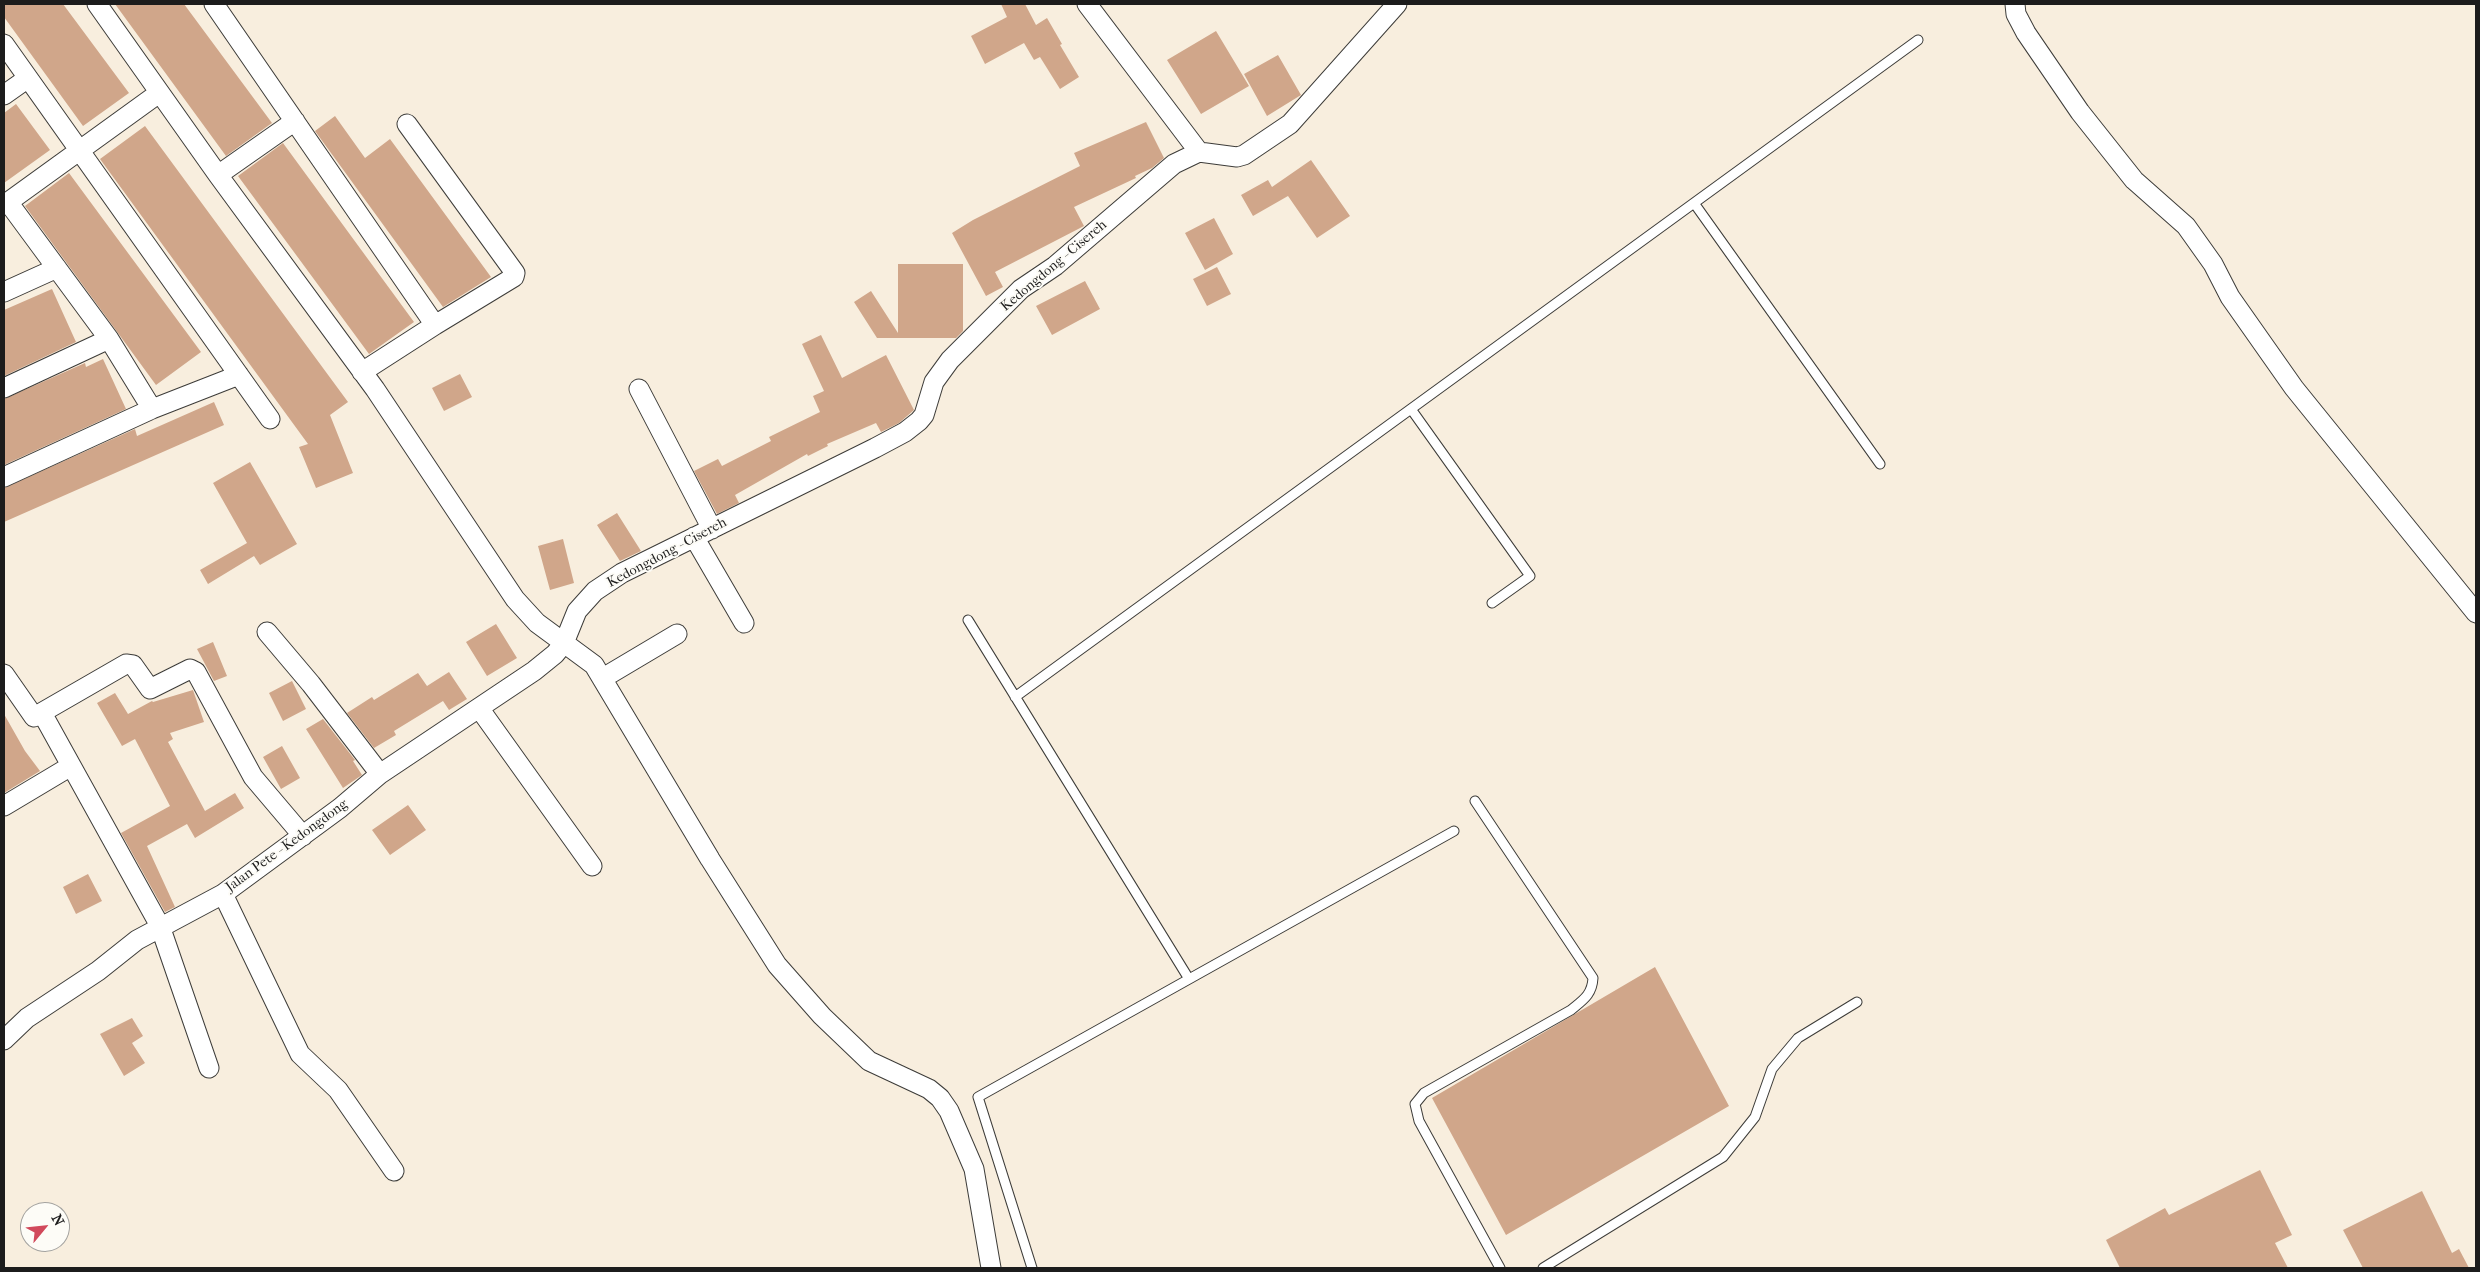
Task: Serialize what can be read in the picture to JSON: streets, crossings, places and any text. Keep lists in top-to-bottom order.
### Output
{
  "streets": {
    "street": ["Kedongdong - Cisereh", "Jalan Pete - Kedongdong"]
  },
  "crossings": [
    ["Kedongdong - Cisereh", "Jalan Pete - Kedongdong"]
  ],
  "north": "top right"
}
